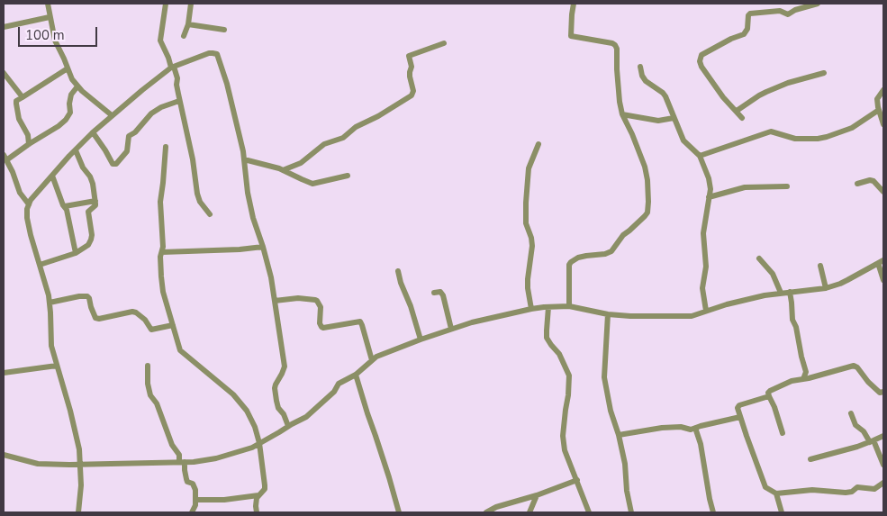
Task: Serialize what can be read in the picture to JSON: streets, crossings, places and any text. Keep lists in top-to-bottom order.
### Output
{
  "scale_bar": "100 m"
}
